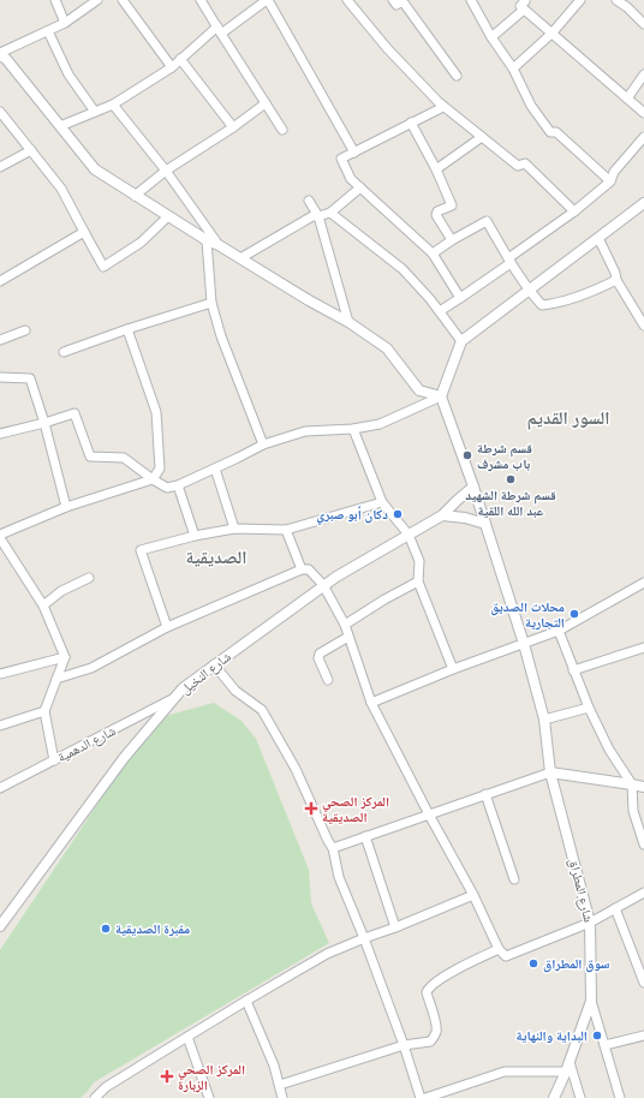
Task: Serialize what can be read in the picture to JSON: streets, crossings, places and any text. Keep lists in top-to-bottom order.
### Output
{
  "streets": {
    "street": ["شارع النخيل", "شارع الدهمية", "شارع المطراق"]
  },
  "crossings": [
    ["شارع النخيل", "شارع الدهمية"]
  ],
  "districts": ["السور القديم", "الصديقية"],
  "places": {
    "other": [
      "قسم شرطة باب مشرف",
      "قسم شرطة الشهيد عبد الله اللقية",
      "دكان أبو صبري",
      "محلات الصديق التجارية",
      "مقبرة الصديقية",
      "سوق المطراق",
      "البداية والنهاية"
    ],
    "health": ["المركز الصحي الصديقية", "المركز الصحي الزبارة"]
  }
}
